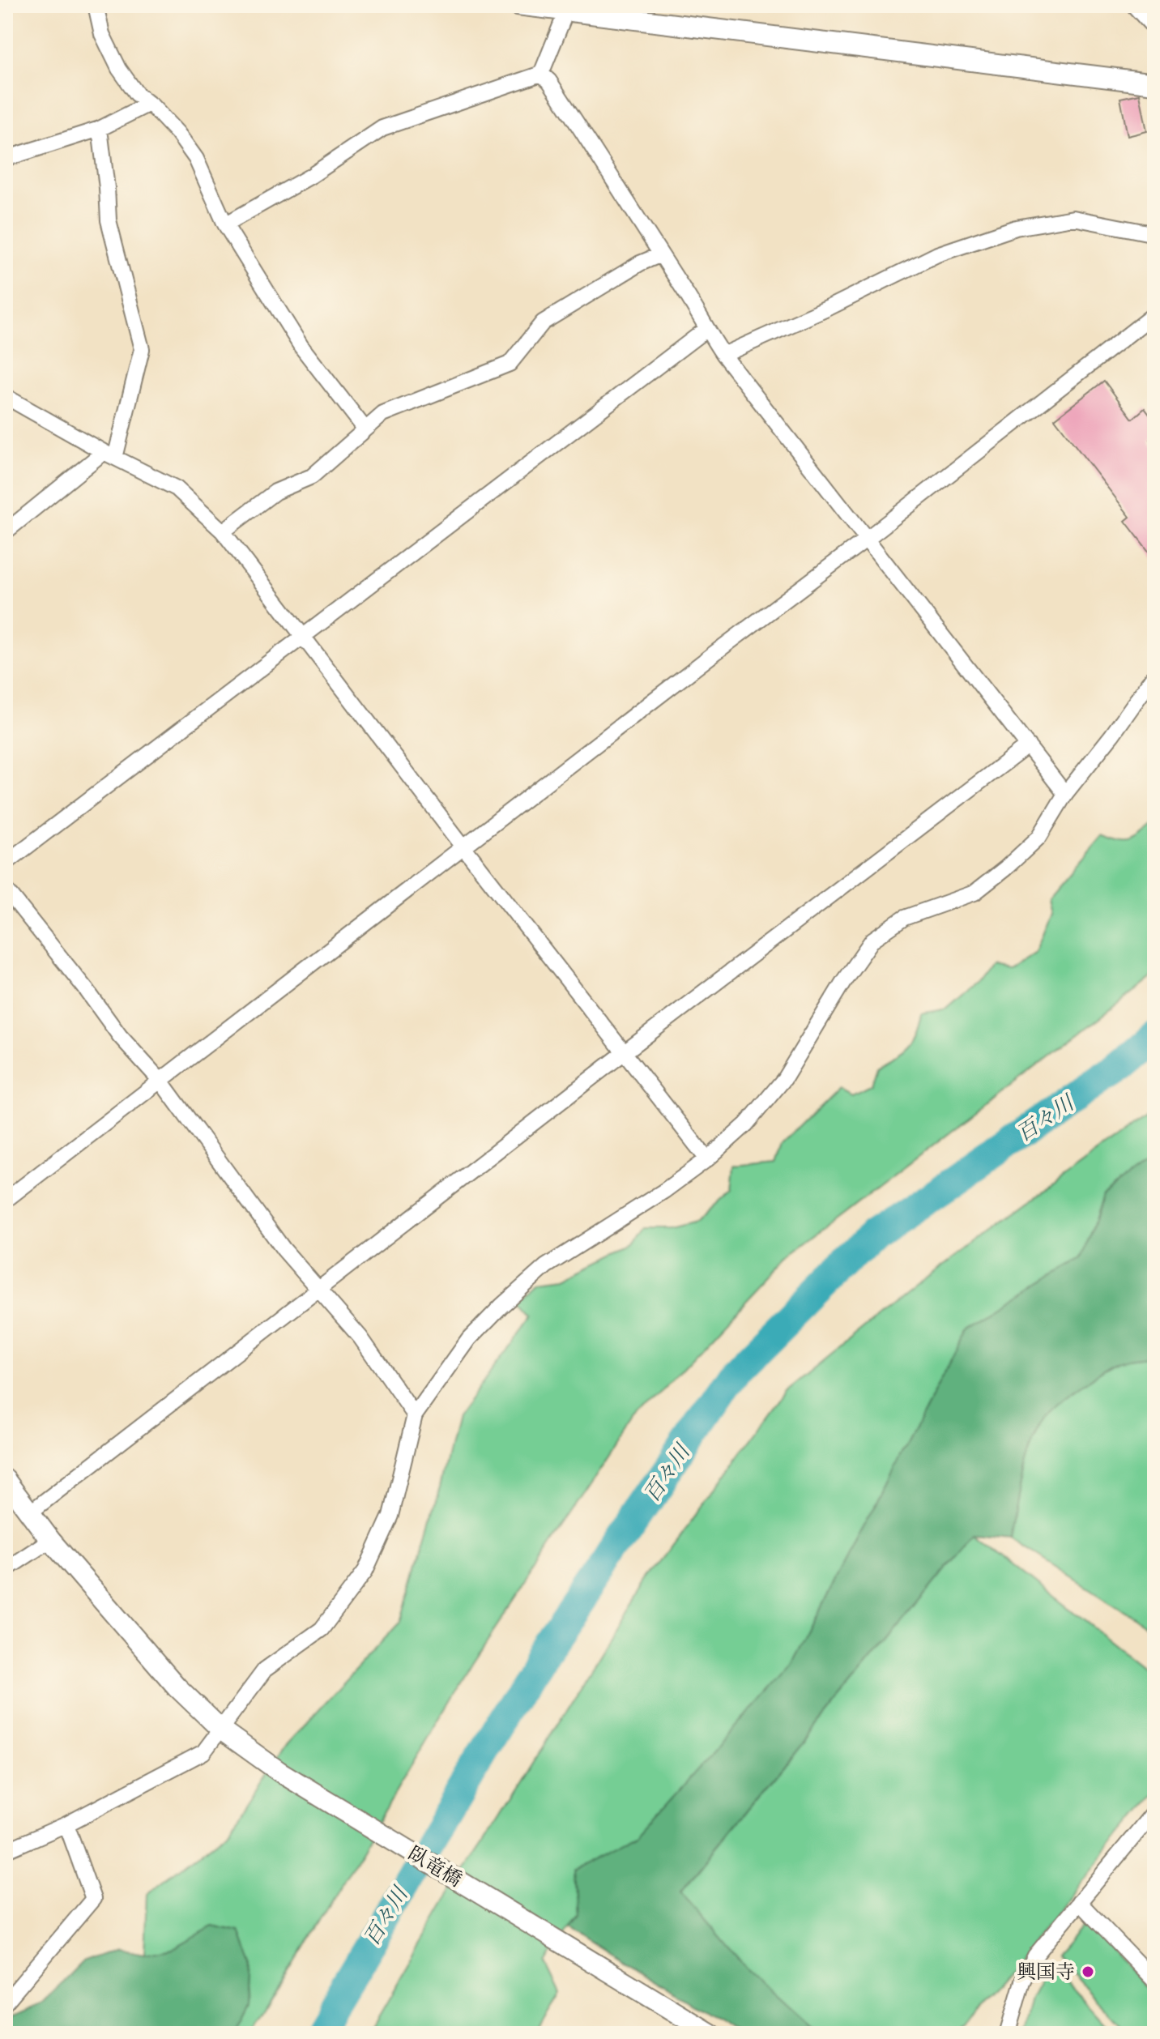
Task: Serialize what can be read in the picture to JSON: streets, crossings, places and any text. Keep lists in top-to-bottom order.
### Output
{
  "streets": {
    "street": ["臥竜橋"]
  },
  "water": ["百々川"],
  "places": ["興国寺"]
}
